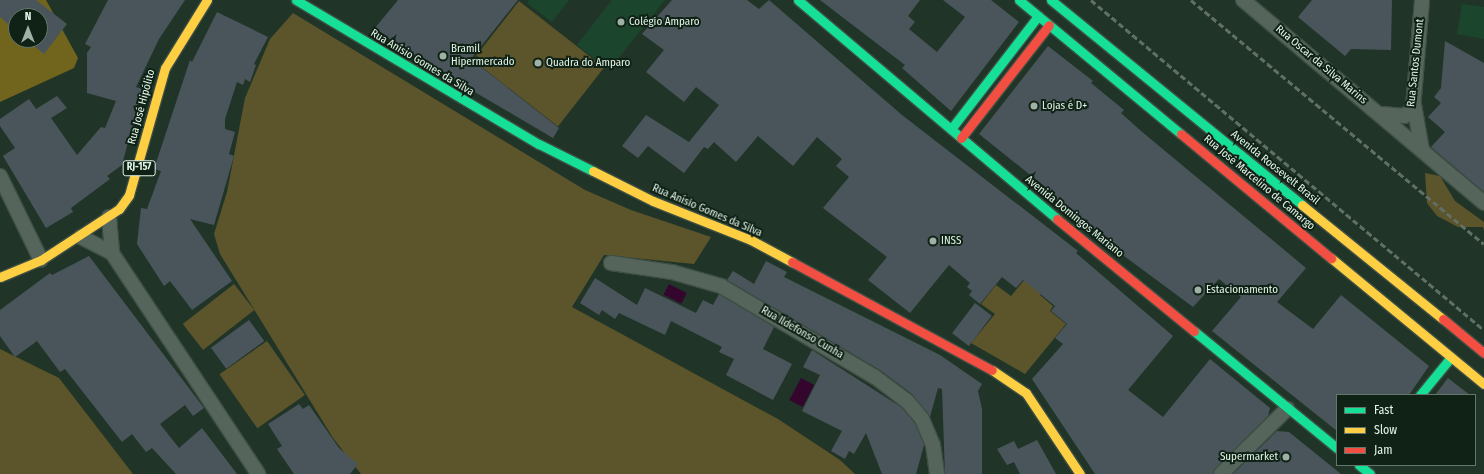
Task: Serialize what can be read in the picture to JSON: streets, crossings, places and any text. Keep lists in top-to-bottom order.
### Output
{
  "streets": {
    "main road": [
      "Rua Anísio Gomes da Silva",
      "Rua José Hipólito",
      "RJ-157",
      "Avenida Roosevelt Brasil",
      "Rua José Marcelino de Camargo",
      "Avenida Domingos Mariano"
    ],
    "street": ["Rua Santos Dumont", "Rua Oscar da Silva Marins", "Rua Ildefonso Cunha"]
  },
  "crossings": [
    ["Rua Santos Dumont", "Rua Oscar da Silva Marins"]
  ],
  "places": [
    "Colégio Amparo",
    "Bramil Hipermercado",
    "Quadra do Amparo",
    "Lojas é D+",
    "INSS",
    "Estacionamento",
    "Supermarket"
  ],
  "legend": ["Fast", "Slow", "Jam"],
  "north": "top"
}
